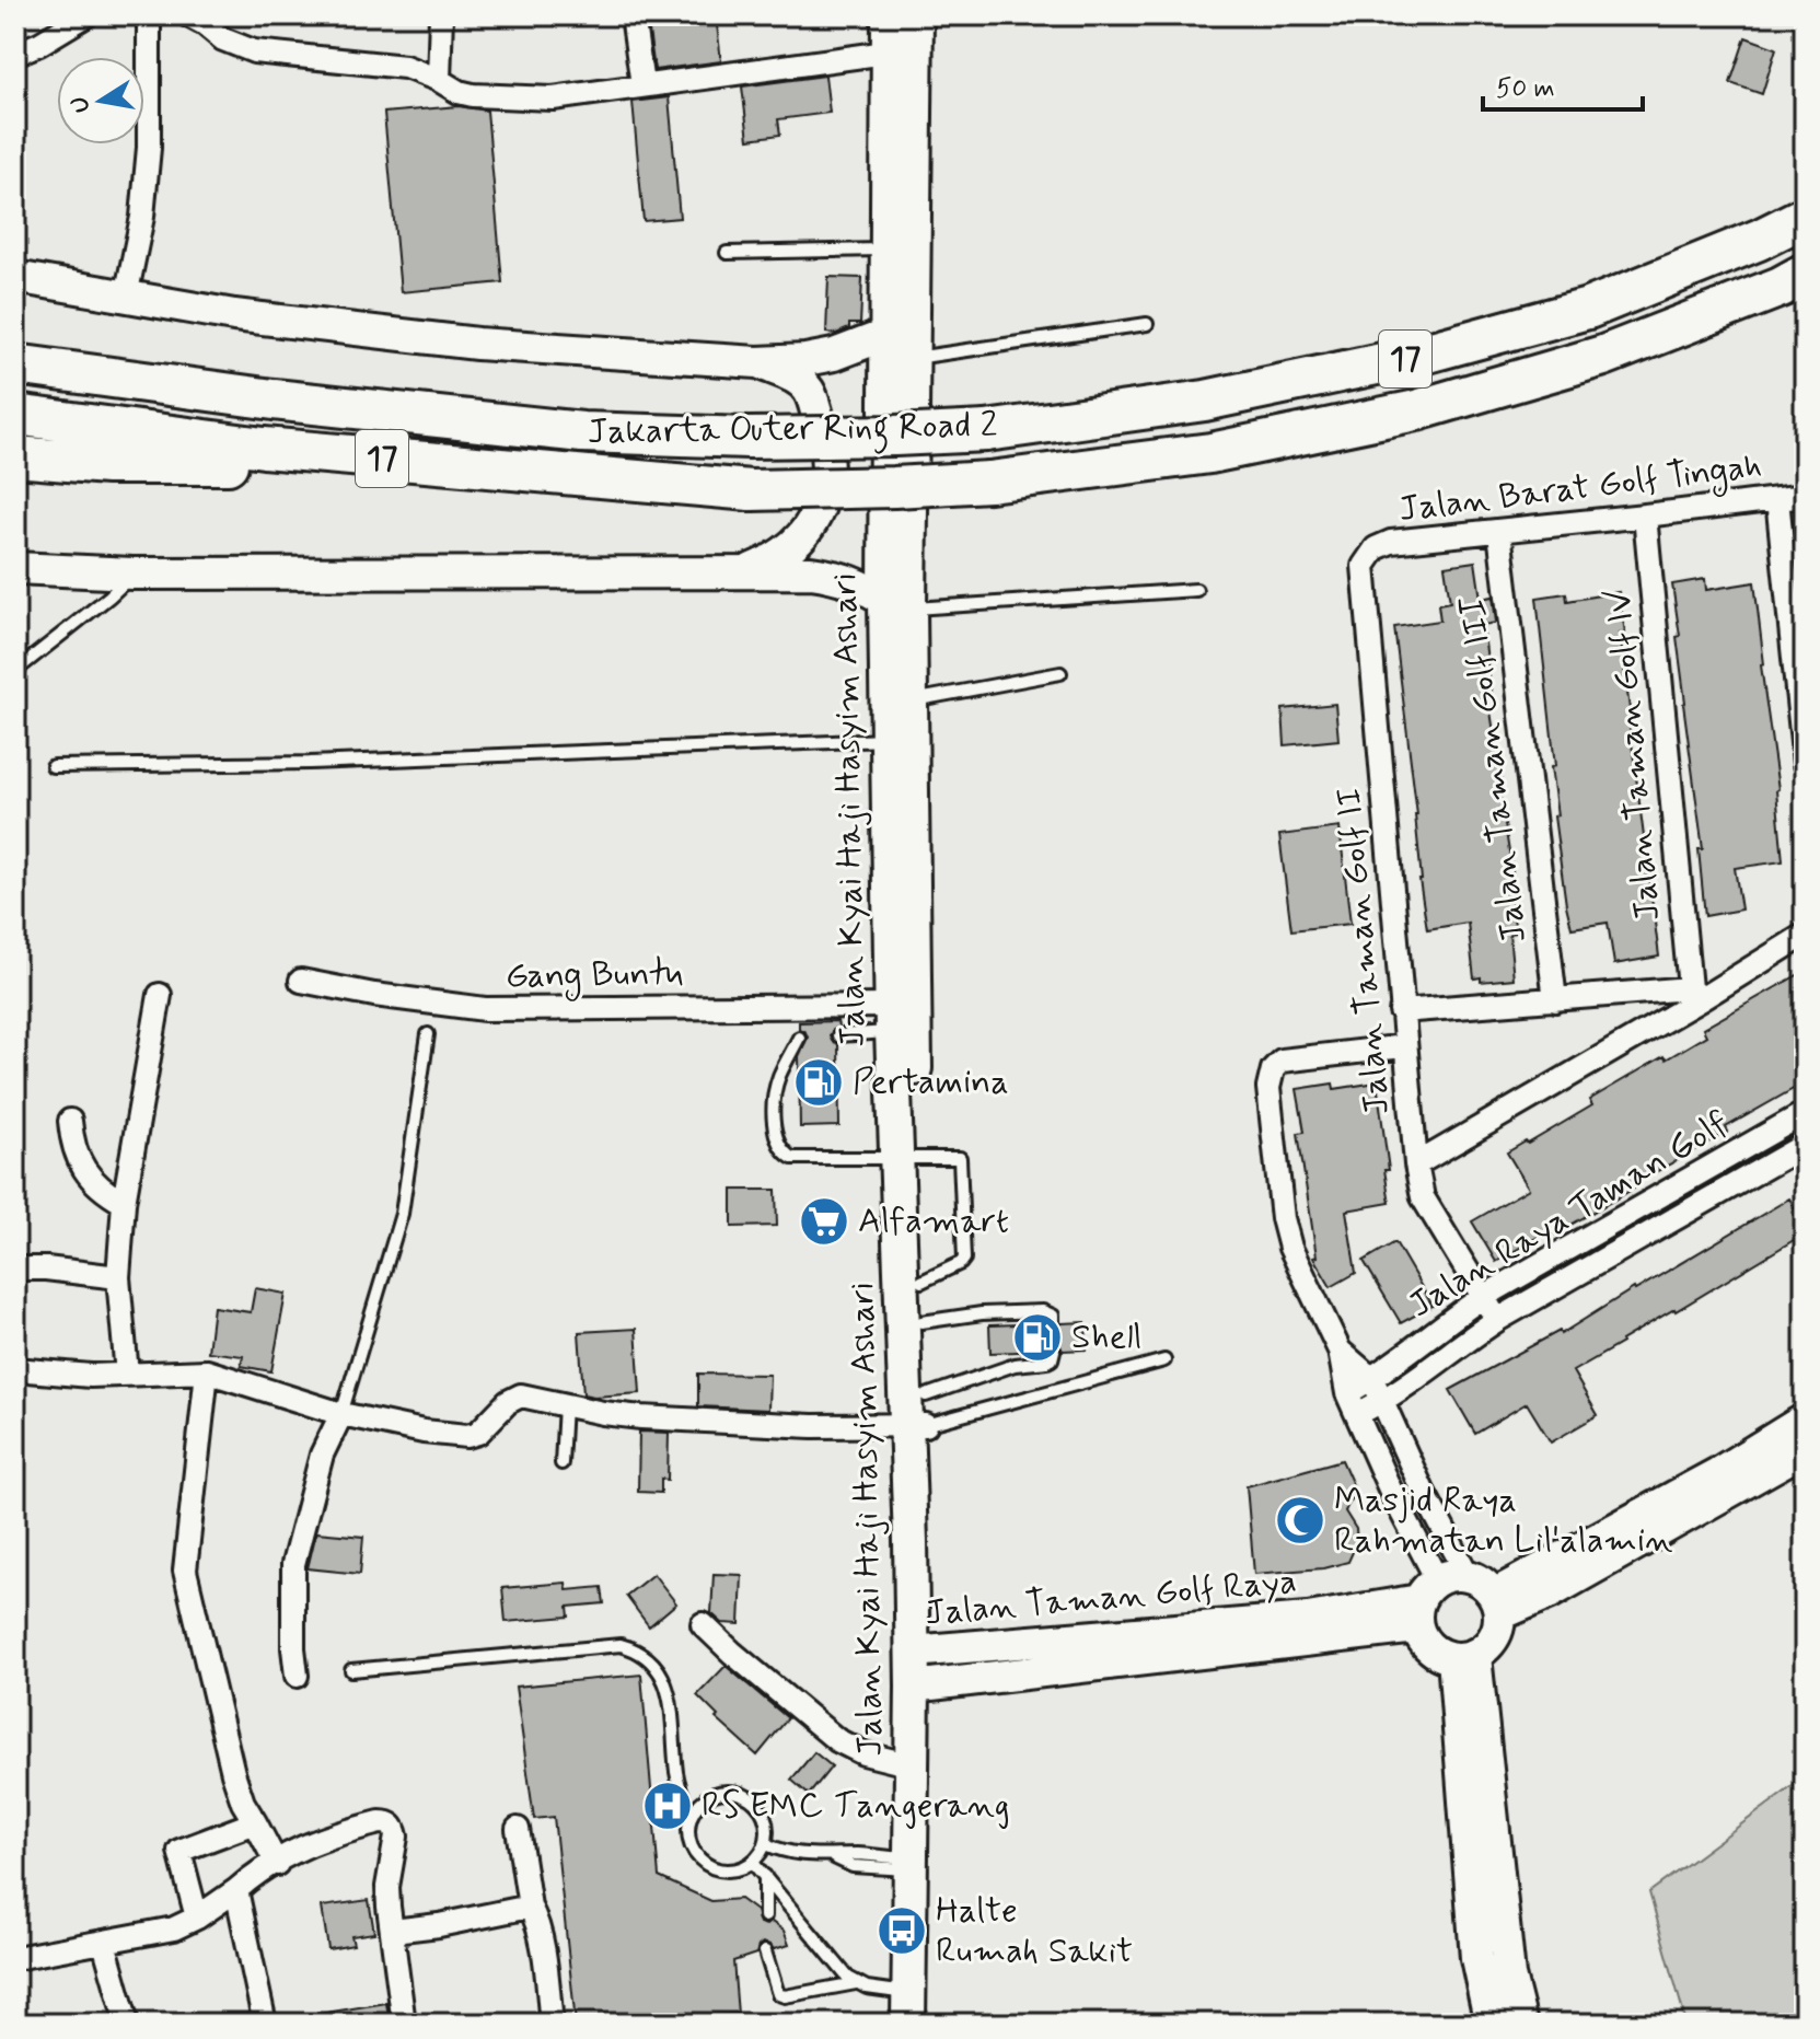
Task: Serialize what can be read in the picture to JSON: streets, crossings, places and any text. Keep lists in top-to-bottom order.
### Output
{
  "streets": {
    "highway": ["17", "Jakarta Outer Ring Road 2"],
    "main road": ["Jalan Kyai Haji Hasyim Ashari"],
    "street": [
      "Jalan Barat Golf Tingah",
      "Jalan Taman Golf IV",
      "Jalan Taman Golf III",
      "Jalan Taman Golf II",
      "Gang Buntu",
      "Jalan Raya Taman Golf",
      "Jalan Taman Golf Raya"
    ]
  },
  "crossings": [
    ["Jalan Barat Golf Tingah", "Jalan Taman Golf IV"],
    ["Jalan Barat Golf Tingah", "Jalan Taman Golf III"],
    ["Jalan Barat Golf Tingah", "Jalan Taman Golf II"],
    ["Jalan Kyai Haji Hasyim Ashari", "Gang Buntu"],
    ["Jalan Kyai Haji Hasyim Ashari", "Jalan Taman Golf Raya"],
    ["Jalan Taman Golf II", "Jalan Raya Taman Golf"]
  ],
  "places": {
    "fuel station": ["Pertamina", "Shell"],
    "supermarket": ["Alfamart"],
    "mosque": ["Masjid Raya Rahmatan Lil'alamin"],
    "hospital": ["RS EMC Tangerang"],
    "bus stop": ["Halte Rumah Sakit"]
  },
  "scale_bar": "50 m",
  "north": "left"
}
